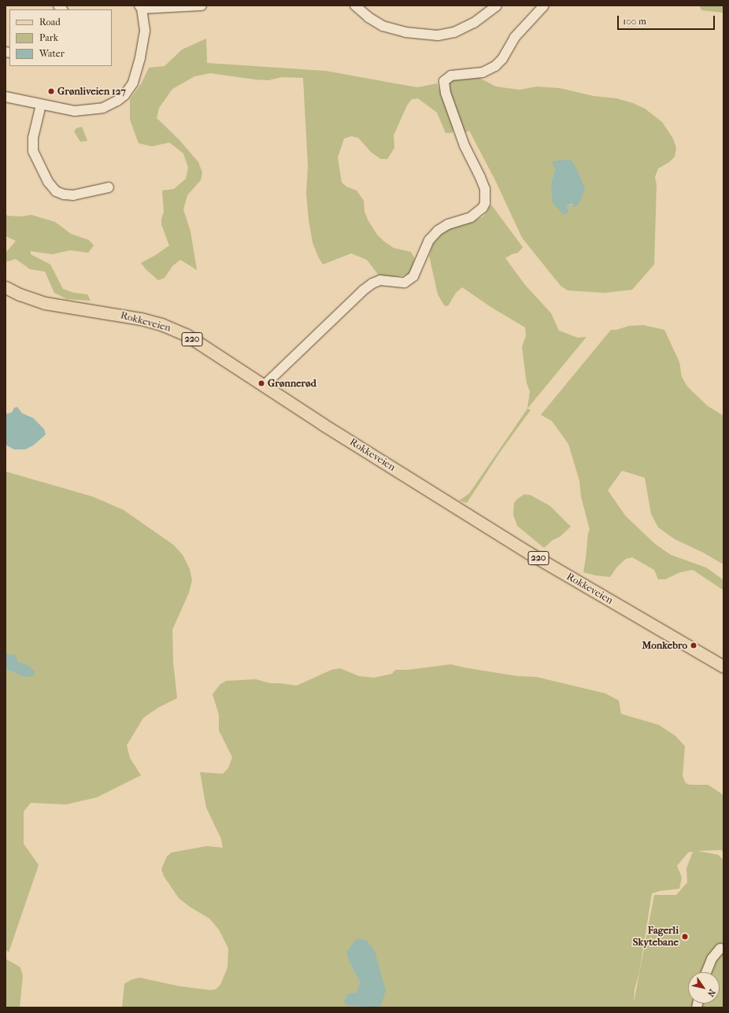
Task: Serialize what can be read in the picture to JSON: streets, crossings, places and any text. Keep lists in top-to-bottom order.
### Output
{
  "streets": {
    "main road": ["Rokkeveien", "220"]
  },
  "places": [
    "Grønliveien 127",
    "Grønnerød",
    "Monkebro",
    "Fagerli Skytebane"
  ],
  "legend": ["Road", "Park", "Water"],
  "scale_bar": "100 m",
  "north": "bottom right"
}
